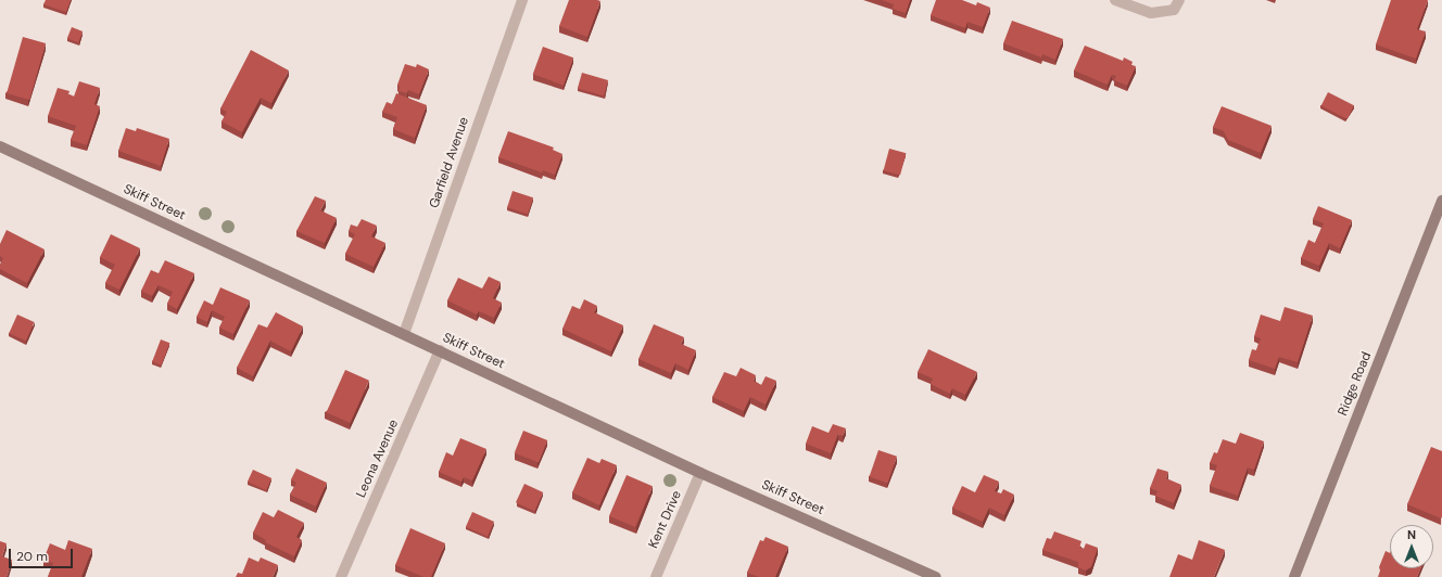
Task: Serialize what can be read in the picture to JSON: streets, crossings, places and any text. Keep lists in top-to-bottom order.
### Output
{
  "streets": {
    "main road": ["Skiff Street", "Ridge Road"],
    "street": ["Garfield Avenue", "Leona Avenue", "Kent Drive"]
  },
  "crossings": [
    ["Garfield Avenue", "Skiff Street"],
    ["Skiff Street", "Leona Avenue"],
    ["Skiff Street", "Kent Drive"]
  ],
  "scale_bar": "20 m",
  "north": "top"
}
